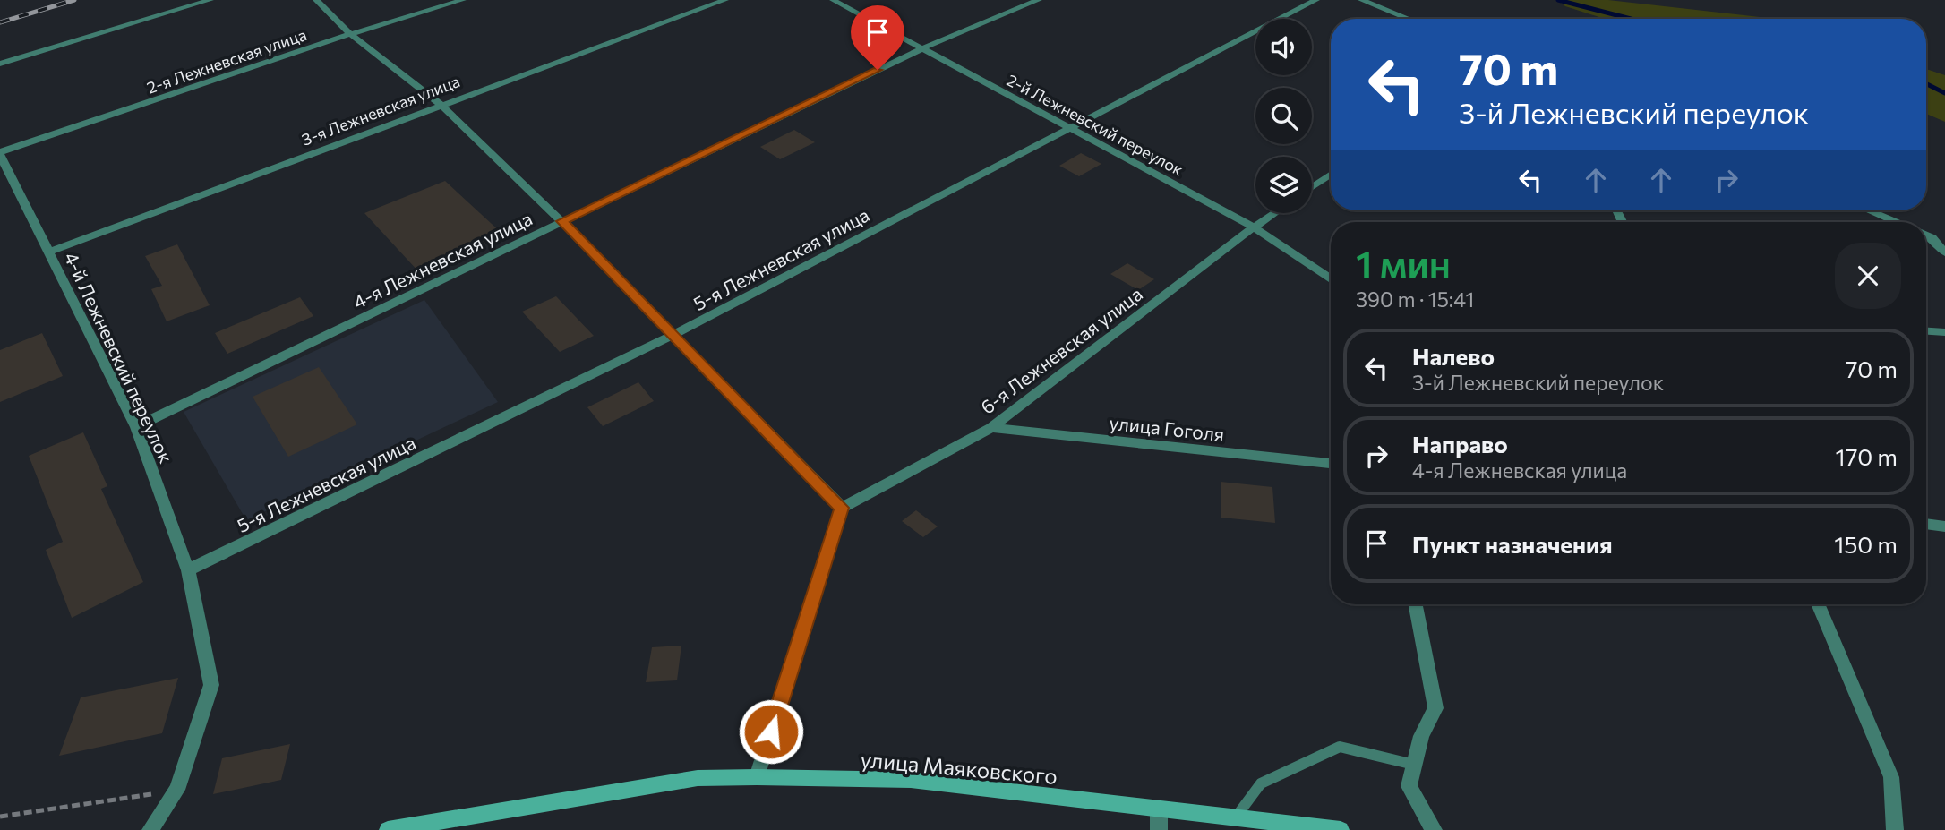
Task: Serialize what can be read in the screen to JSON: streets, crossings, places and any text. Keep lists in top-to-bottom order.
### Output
{
  "streets": {
    "main road": ["улица Маяковского"],
    "street": [
      "2-я Лежневская улица",
      "3-я Лежневская улица",
      "2-й Лежневский переулок",
      "5-я Лежневская улица",
      "4-я Лежневская улица",
      "6-я Лежневская улица",
      "4-й Лежневский переулок",
      "улица Гоголя"
    ]
  },
  "crossings": [
    ["2-я Лежневская улица", "4-й Лежневский переулок"],
    ["3-я Лежневская улица", "4-й Лежневский переулок"],
    ["2-й Лежневский переулок", "5-я Лежневская улица"],
    ["2-й Лежневский переулок", "4-я Лежневская улица"],
    ["2-й Лежневский переулок", "6-я Лежневская улица"],
    ["5-я Лежневская улица", "4-й Лежневский переулок"],
    ["4-я Лежневская улица", "4-й Лежневский переулок"],
    ["6-я Лежневская улица", "улица Гоголя"]
  ],
  "page": {
    "turn": ["70 m", "3-й Лежневский переулок"],
    "heading": ["1 мин", "390 m · 15:41"],
    "list": [
      {
        "name": "Налево",
        "note": "3-й Лежневский переулок",
        "value": "70 m"
      },
      {
        "name": "Направо",
        "note": "4-я Лежневская улица",
        "value": "170 m"
      },
      {
        "name": "Пункт назначения",
        "value": "150 m"
      }
    ]
  }
}
